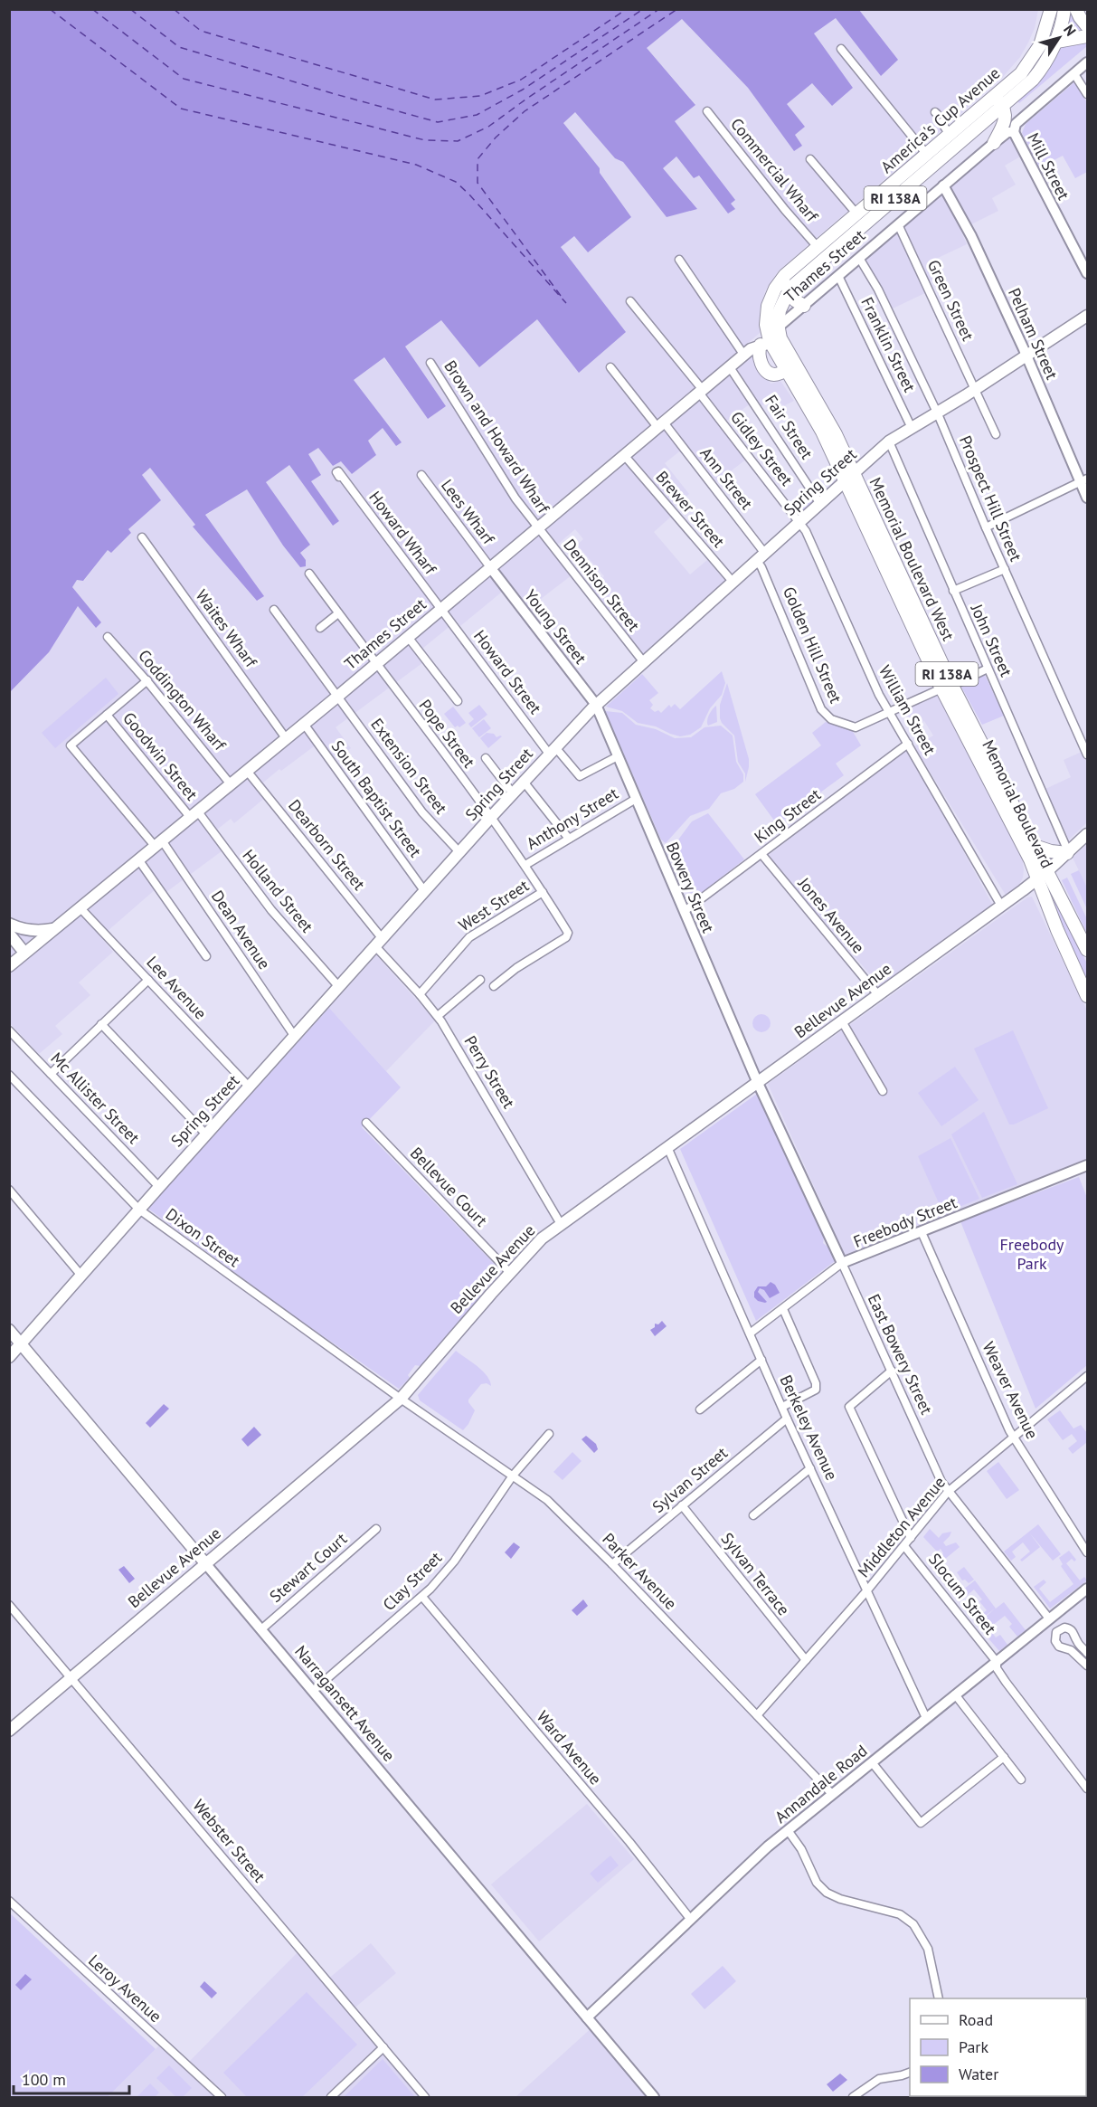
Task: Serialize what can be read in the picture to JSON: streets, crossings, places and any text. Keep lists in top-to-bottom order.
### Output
{
  "streets": {
    "main road": [
      "America's Cup Avenue",
      "RI 138A",
      "Thames Street",
      "Spring Street",
      "Memorial Boulevard West",
      "Memorial Boulevard",
      "Bellevue Avenue",
      "Narragansett Avenue"
    ],
    "street": [
      "Mill Street",
      "Commercial Wharf",
      "Green Street",
      "Pelham Street",
      "Franklin Street",
      "Fair Street",
      "Brown and Howard Wharf",
      "Gidley Street",
      "Ann Street",
      "Prospect Hill Street",
      "Brewer Street",
      "Lees Wharf",
      "Howard Wharf",
      "Dennison Street",
      "Young Street",
      "Waites Wharf",
      "John Street",
      "Golden Hill Street",
      "Howard Street",
      "Coddington Wharf",
      "William Street",
      "Pope Street",
      "Goodwin Street",
      "Extension Street",
      "South Baptist Street",
      "King Street",
      "Anthony Street",
      "Dearborn Street",
      "Bowery Street",
      "Holland Street",
      "West Street",
      "Jones Avenue",
      "Dean Avenue",
      "Lee Avenue",
      "Perry Street",
      "Mc Allister Street",
      "Bellevue Court",
      "Freebody Street",
      "Dixon Street",
      "East Bowery Street",
      "Weaver Avenue",
      "Berkeley Avenue",
      "Sylvan Street",
      "Middleton Avenue",
      "Stewart Court",
      "Parker Avenue",
      "Sylvan Terrace",
      "Clay Street",
      "Slocum Street",
      "Ward Avenue",
      "Annandale Road",
      "Webster Street",
      "Leroy Avenue"
    ]
  },
  "crossings": [
    ["America's Cup Avenue", "Commercial Wharf"],
    ["America's Cup Avenue", "RI 138A"],
    ["America's Cup Avenue", "Thames Street"],
    ["America's Cup Avenue", "Memorial Boulevard West"],
    ["Mill Street", "Thames Street"],
    ["RI 138A", "Thames Street"],
    ["RI 138A", "Memorial Boulevard West"],
    ["Thames Street", "Green Street"],
    ["Thames Street", "Pelham Street"],
    ["Thames Street", "Franklin Street"],
    ["Thames Street", "Fair Street"],
    ["Thames Street", "Brown and Howard Wharf"],
    ["Thames Street", "Gidley Street"],
    ["Thames Street", "Ann Street"],
    ["Thames Street", "Prospect Hill Street"],
    ["Thames Street", "Brewer Street"],
    ["Thames Street", "Lees Wharf"],
    ["Thames Street", "Howard Wharf"],
    ["Thames Street", "Memorial Boulevard West"],
    ["Thames Street", "Dennison Street"],
    ["Thames Street", "Young Street"],
    ["Thames Street", "Waites Wharf"],
    ["Thames Street", "Howard Street"],
    ["Thames Street", "Coddington Wharf"],
    ["Thames Street", "Pope Street"],
    ["Thames Street", "Goodwin Street"],
    ["Thames Street", "Extension Street"],
    ["Thames Street", "South Baptist Street"],
    ["Thames Street", "Dearborn Street"],
    ["Thames Street", "Holland Street"],
    ["Thames Street", "Dean Avenue"],
    ["Thames Street", "Lee Avenue"],
    ["Green Street", "Spring Street"],
    ["Pelham Street", "Spring Street"],
    ["Franklin Street", "Spring Street"],
    ["Fair Street", "Spring Street"],
    ["Brown and Howard Wharf", "Dennison Street"],
    ["Gidley Street", "Spring Street"],
    ["Gidley Street", "William Street"],
    ["Ann Street", "Spring Street"],
    ["Ann Street", "Golden Hill Street"],
    ["Spring Street", "Prospect Hill Street"],
    ["Spring Street", "Brewer Street"],
    ["Spring Street", "Memorial Boulevard West"],
    ["Spring Street", "Dennison Street"],
    ["Spring Street", "Young Street"],
    ["Spring Street", "John Street"],
    ["Spring Street", "Golden Hill Street"],
    ["Spring Street", "Howard Street"],
    ["Spring Street", "William Street"],
    ["Spring Street", "Pope Street"],
    ["Spring Street", "Extension Street"],
    ["Spring Street", "South Baptist Street"],
    ["Spring Street", "Dearborn Street"],
    ["Spring Street", "Bowery Street"],
    ["Spring Street", "Holland Street"],
    ["Spring Street", "Dean Avenue"],
    ["Spring Street", "Lee Avenue"],
    ["Spring Street", "Perry Street"],
    ["Spring Street", "Mc Allister Street"],
    ["Spring Street", "Dixon Street"],
    ["Spring Street", "Narragansett Avenue"],
    ["Lees Wharf", "Young Street"],
    ["Howard Wharf", "Howard Street"],
    ["Memorial Boulevard West", "Memorial Boulevard"],
    ["Memorial Boulevard West", "Bellevue Avenue"],
    ["Young Street", "Bowery Street"],
    ["John Street", "Bellevue Avenue"],
    ["Golden Hill Street", "William Street"],
    ["Howard Street", "Bowery Street"],
    ["William Street", "King Street"],
    ["William Street", "Bellevue Avenue"],
    ["Pope Street", "Anthony Street"],
    ["Pope Street", "West Street"],
    ["Goodwin Street", "Holland Street"],
    ["Goodwin Street", "Dean Avenue"],
    ["Memorial Boulevard", "Bellevue Avenue"],
    ["King Street", "Bowery Street"],
    ["King Street", "Jones Avenue"],
    ["Anthony Street", "Bowery Street"],
    ["Dearborn Street", "Perry Street"],
    ["Bowery Street", "Bellevue Avenue"],
    ["Bowery Street", "East Bowery Street"],
    ["West Street", "Perry Street"],
    ["Jones Avenue", "Bellevue Avenue"],
    ["Bellevue Avenue", "Perry Street"],
    ["Bellevue Avenue", "Bellevue Court"],
    ["Bellevue Avenue", "Dixon Street"],
    ["Bellevue Avenue", "East Bowery Street"],
    ["Bellevue Avenue", "Berkeley Avenue"],
    ["Bellevue Avenue", "Parker Avenue"],
    ["Bellevue Avenue", "Narragansett Avenue"],
    ["Bellevue Avenue", "Webster Street"],
    ["Freebody Street", "East Bowery Street"],
    ["Freebody Street", "Weaver Avenue"],
    ["Freebody Street", "Berkeley Avenue"],
    ["Dixon Street", "Parker Avenue"],
    ["East Bowery Street", "Middleton Avenue"],
    ["East Bowery Street", "Annandale Road"],
    ["Weaver Avenue", "Middleton Avenue"],
    ["Berkeley Avenue", "Sylvan Street"],
    ["Berkeley Avenue", "Middleton Avenue"],
    ["Berkeley Avenue", "Annandale Road"],
    ["Sylvan Street", "Parker Avenue"],
    ["Sylvan Street", "Sylvan Terrace"],
    ["Middleton Avenue", "Parker Avenue"],
    ["Middleton Avenue", "Sylvan Terrace"],
    ["Middleton Avenue", "Slocum Street"],
    ["Stewart Court", "Narragansett Avenue"],
    ["Parker Avenue", "Clay Street"],
    ["Parker Avenue", "Annandale Road"],
    ["Clay Street", "Narragansett Avenue"],
    ["Clay Street", "Ward Avenue"],
    ["Slocum Street", "Annandale Road"],
    ["Narragansett Avenue", "Annandale Road"],
    ["Ward Avenue", "Annandale Road"]
  ],
  "parks": ["Freebody Park"],
  "legend": ["Road", "Park", "Water"],
  "scale_bar": "100 m",
  "north": "top right"
}
